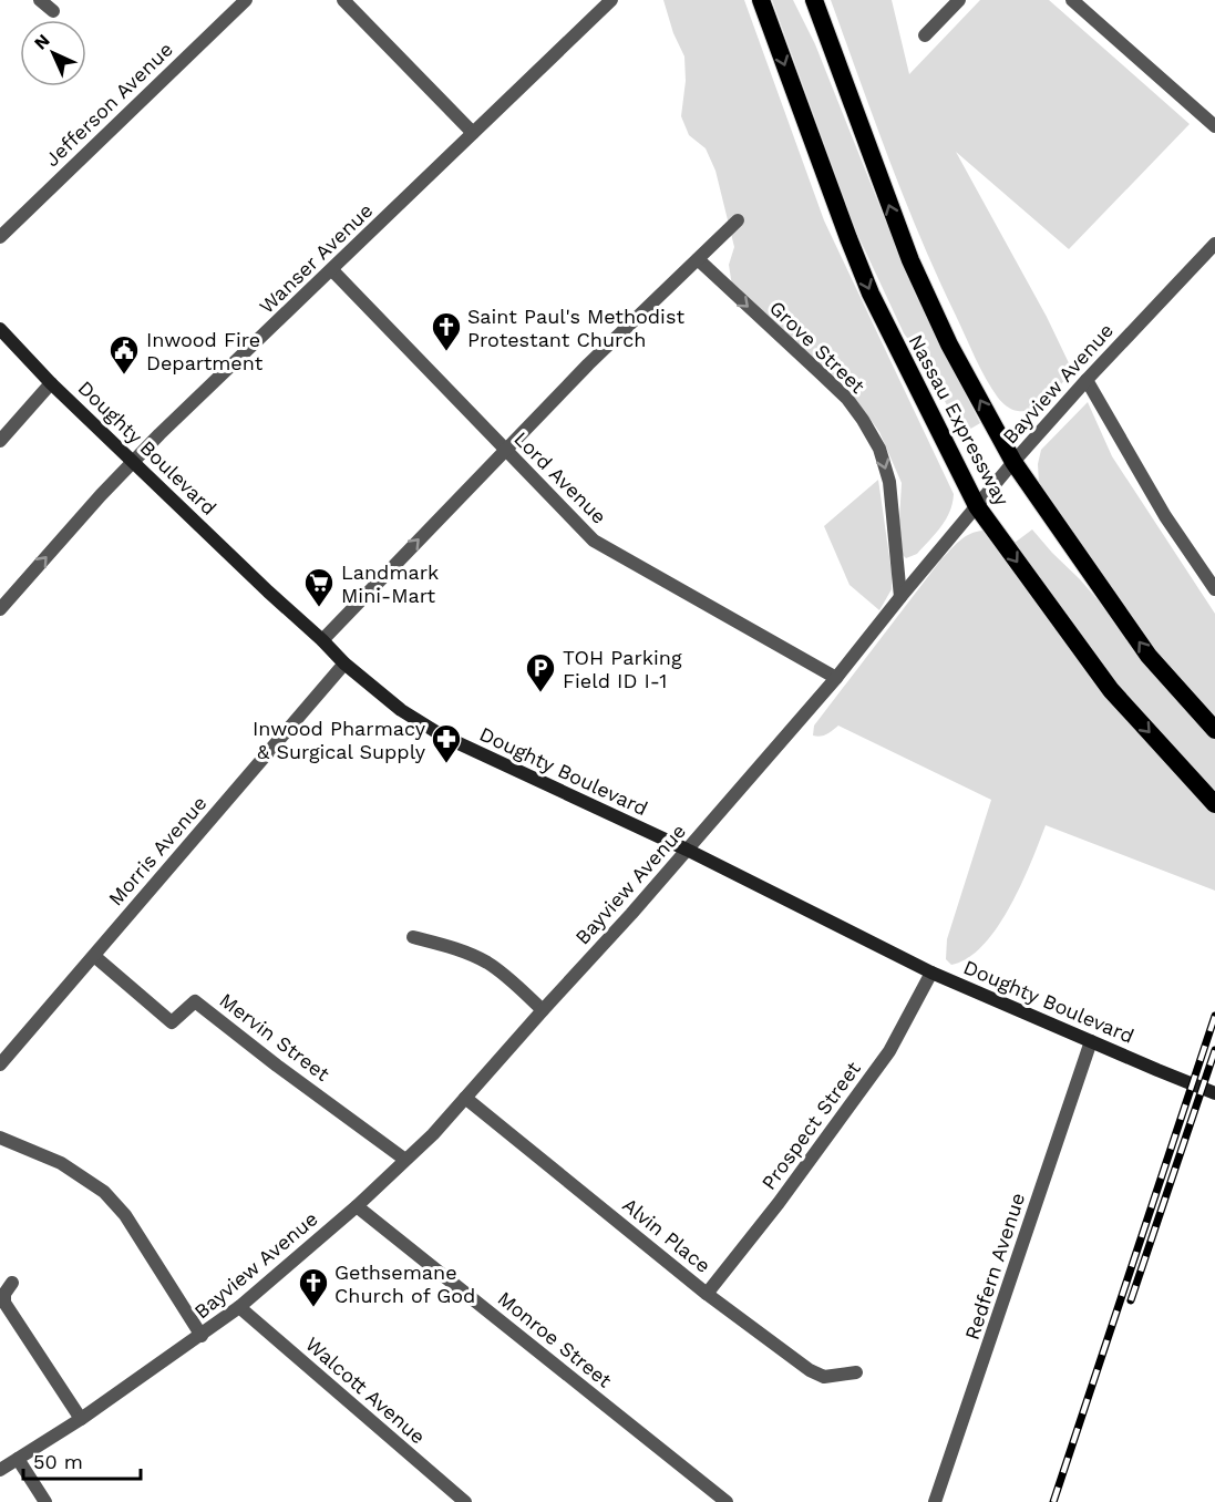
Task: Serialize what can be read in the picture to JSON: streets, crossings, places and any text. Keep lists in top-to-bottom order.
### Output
{
  "streets": {
    "highway": ["Nassau Expressway"],
    "main road": ["Doughty Boulevard"],
    "street": [
      "Jefferson Avenue",
      "Wanser Avenue",
      "Grove Street",
      "Bayview Avenue",
      "Lord Avenue",
      "Morris Avenue",
      "Mervin Street",
      "Prospect Street",
      "Alvin Place",
      "Redfern Avenue",
      "Monroe Street",
      "Walcott Avenue"
    ]
  },
  "crossings": [
    ["Wanser Avenue", "Doughty Boulevard"],
    ["Wanser Avenue", "Lord Avenue"],
    ["Grove Street", "Bayview Avenue"],
    ["Bayview Avenue", "Nassau Expressway"],
    ["Bayview Avenue", "Doughty Boulevard"],
    ["Bayview Avenue", "Lord Avenue"],
    ["Bayview Avenue", "Mervin Street"],
    ["Bayview Avenue", "Alvin Place"],
    ["Bayview Avenue", "Monroe Street"],
    ["Bayview Avenue", "Walcott Avenue"],
    ["Doughty Boulevard", "Morris Avenue"],
    ["Doughty Boulevard", "Prospect Street"],
    ["Doughty Boulevard", "Redfern Avenue"],
    ["Morris Avenue", "Mervin Street"],
    ["Prospect Street", "Alvin Place"]
  ],
  "one_way": ["Grove Street"],
  "places": {
    "church": ["Saint Paul's Methodist Protestant Church", "Gethsemane Church of God"],
    "public building": ["Inwood Fire Department"],
    "supermarket": ["Landmark Mini-Mart"],
    "parking": ["TOH Parking Field ID I-1"],
    "pharmacy": ["Inwood Pharmacy & Surgical Supply"]
  },
  "scale_bar": "50 m",
  "north": "top left"
}
